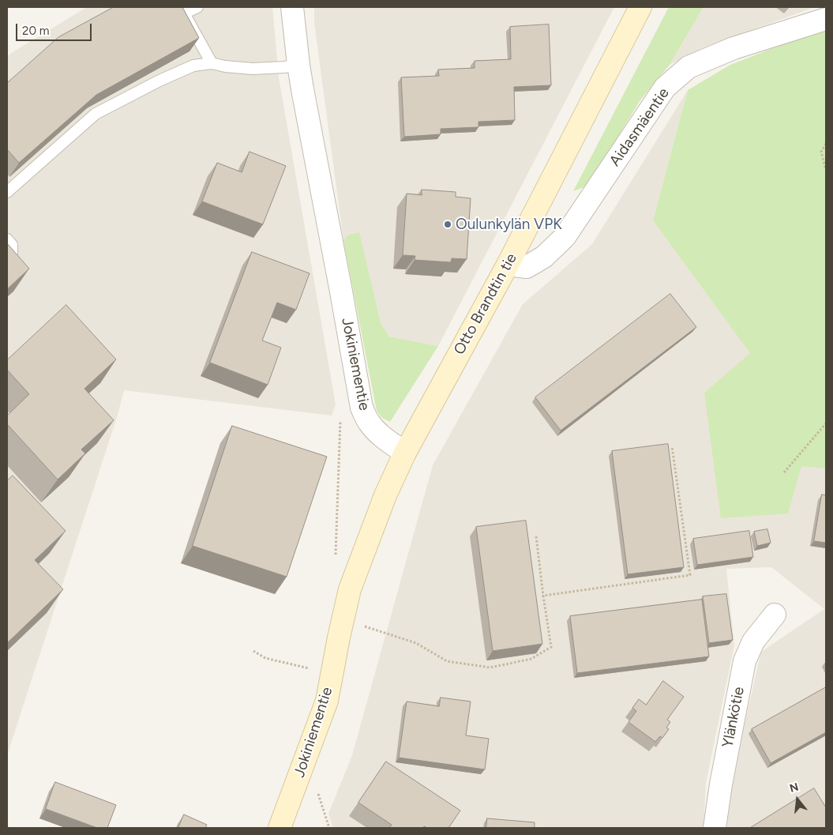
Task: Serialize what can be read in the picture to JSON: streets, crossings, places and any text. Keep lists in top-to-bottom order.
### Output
{
  "streets": {
    "street": [
      "Aidasmäentie",
      "Otto Brandtin tie",
      "Jokiniementie",
      "Ylänkötie"
    ]
  },
  "crossings": [
    ["Aidasmäentie", "Otto Brandtin tie"],
    ["Otto Brandtin tie", "Jokiniementie"]
  ],
  "places": ["Oulunkylän VPK"],
  "scale_bar": "20 m",
  "north": "top"
}
